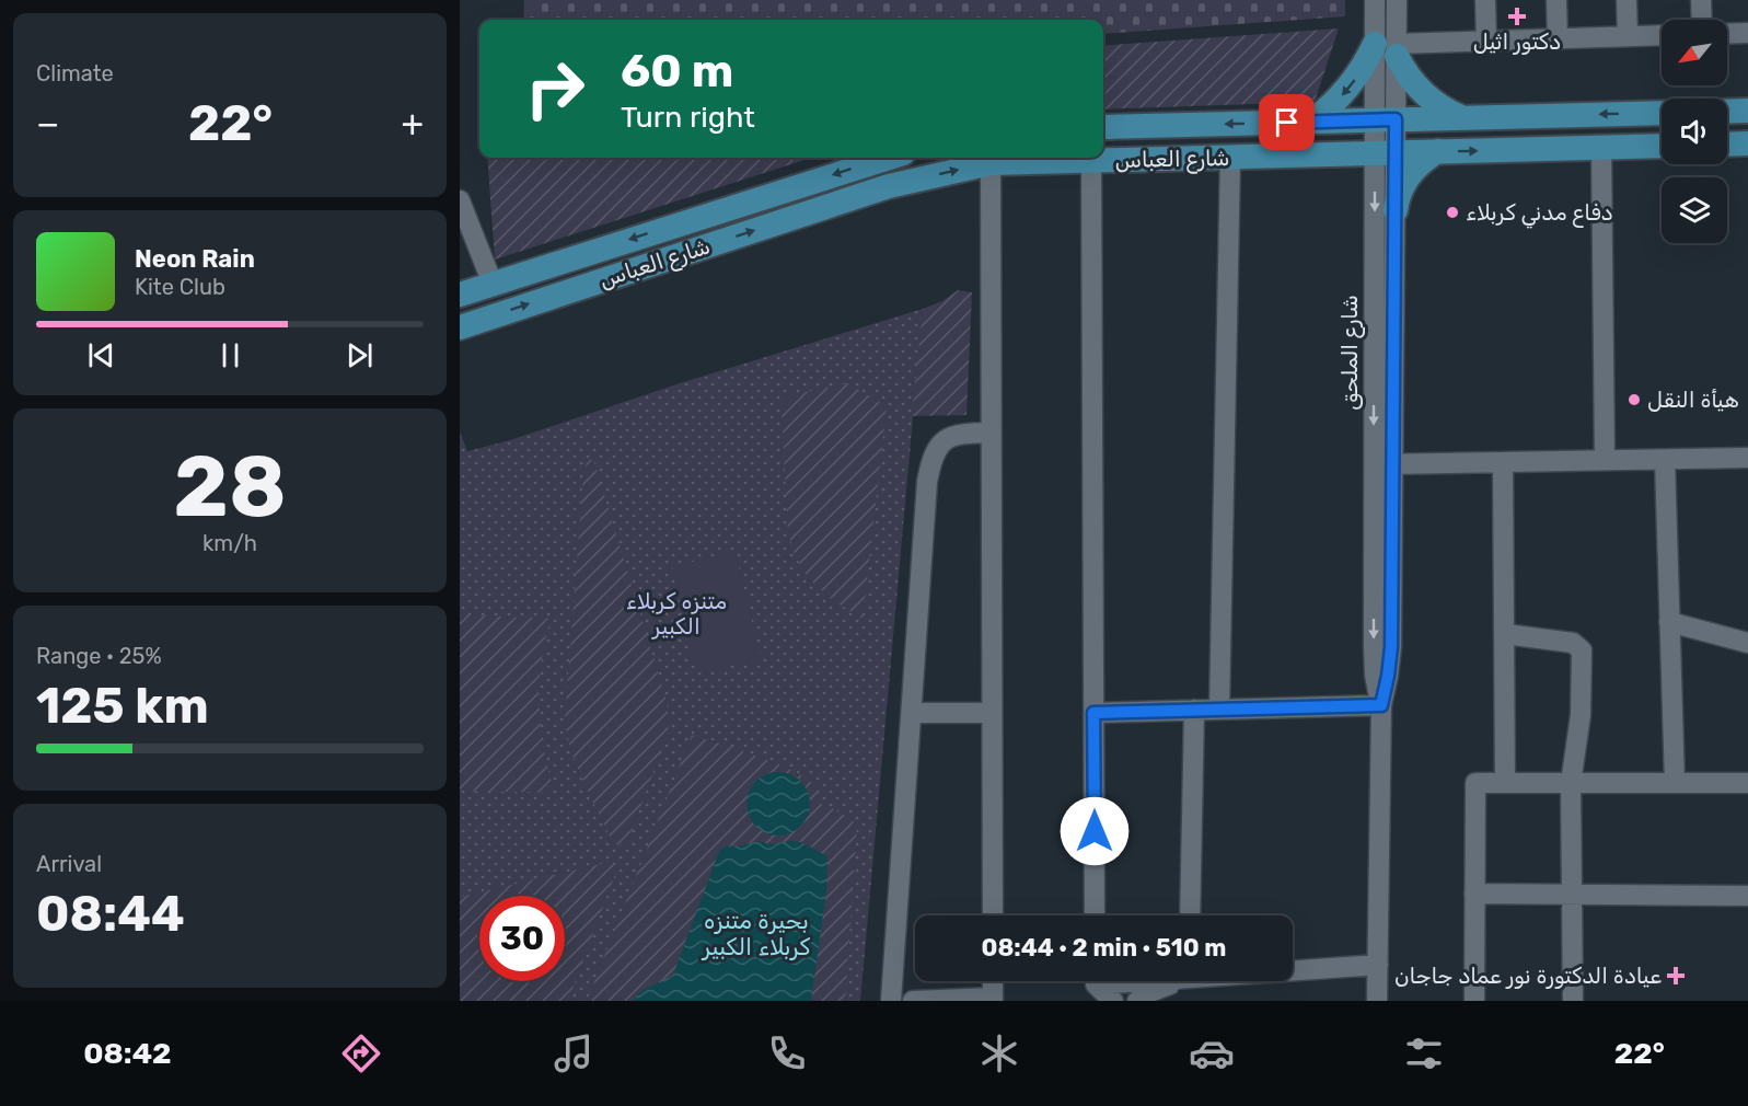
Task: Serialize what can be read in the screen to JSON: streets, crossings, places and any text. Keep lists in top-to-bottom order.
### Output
{
  "streets": {
    "main road": ["شارع العباس"],
    "street": ["شارع الملحق"]
  },
  "crossings": [
    ["شارع العباس", "شارع الملحق"]
  ],
  "water": ["بحيرة متنزه كربلاء الكبير"],
  "parks": ["متنزه كربلاء الكبير"],
  "places": {
    "health": ["دكتور اثيل", "عيادة الدكتورة نور عماد جاجان"],
    "other": ["دفاع مدني كربلاء", "هيأة النقل"]
  },
  "north": "bottom left",
  "page": {
    "tile": [
      "Climate",
      ["28", "km/h"],
      ["Range · 25%", "125 km"],
      ["Arrival", "08:44"]
    ],
    "turn": ["60 m", "Turn right"],
    "heat": ["−", "22°", "+"],
    "song": ["Neon Rain", "Kite Club"],
    "limit": "30",
    "trip": "08:44 · 2 min · 510 m",
    "tabs": ["08:42", "22°"]
  }
}
